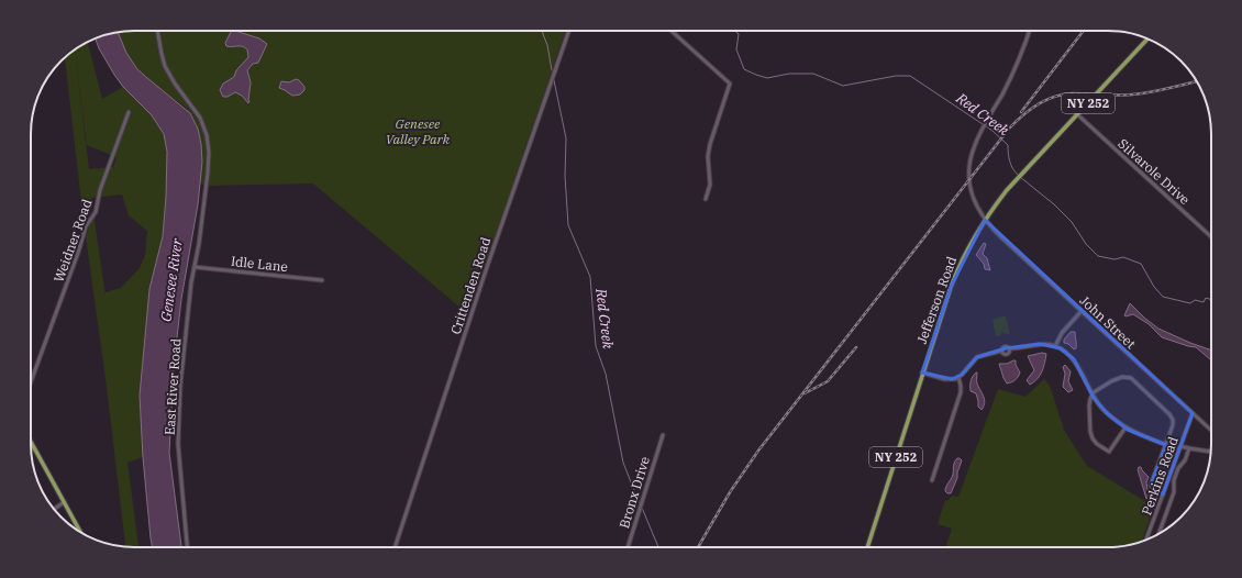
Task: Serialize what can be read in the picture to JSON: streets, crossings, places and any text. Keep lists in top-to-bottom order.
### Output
{
  "streets": {
    "main road": ["NY 252", "Jefferson Road"],
    "street": [
      "Silvarole Drive",
      "Weidner Road",
      "Idle Lane",
      "Crittenden Road",
      "John Street",
      "East River Road",
      "Perkins Road",
      "Bronx Drive"
    ]
  },
  "crossings": [
    ["Silvarole Drive", "Jefferson Road"],
    ["Idle Lane", "East River Road"],
    ["Jefferson Road", "John Street"],
    ["John Street", "Perkins Road"]
  ],
  "water": ["Red Creek", "Genesee River"],
  "parks": ["Genesee Valley Park"]
}
